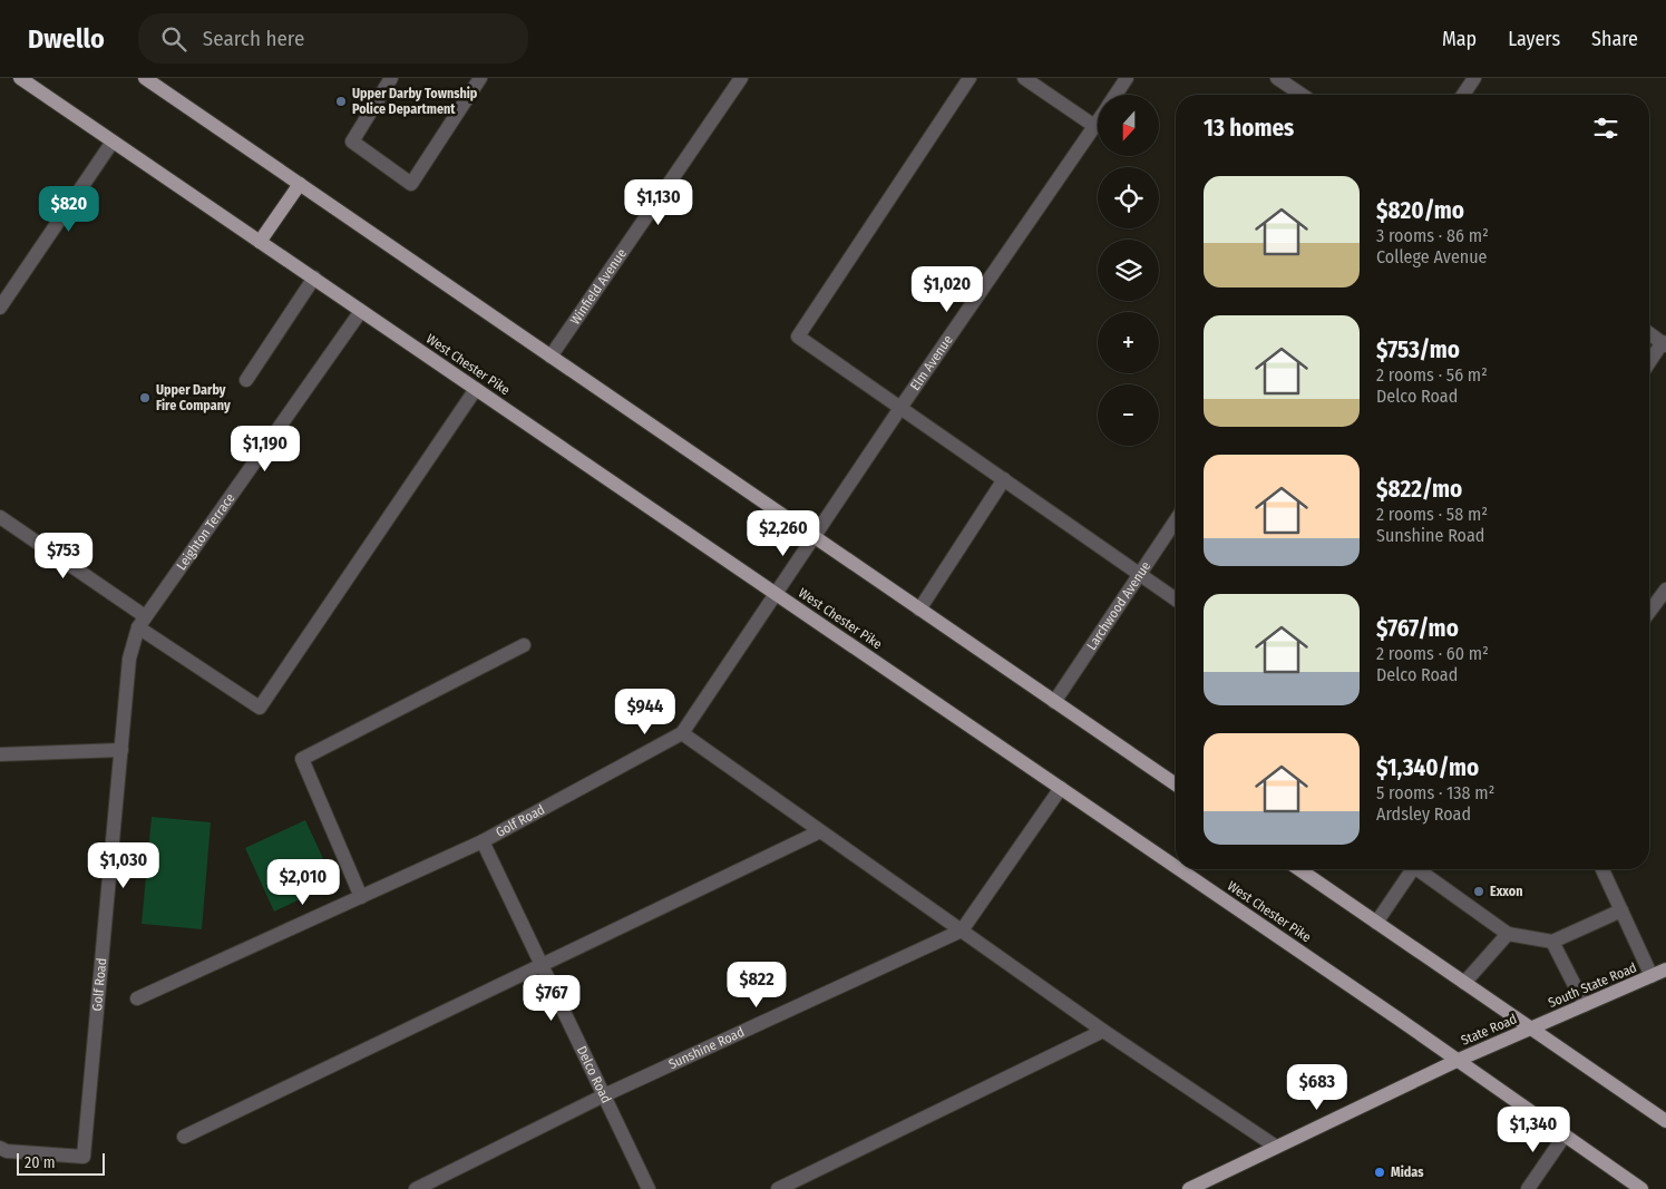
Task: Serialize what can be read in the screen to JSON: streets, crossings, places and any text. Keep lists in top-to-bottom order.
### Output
{
  "streets": {
    "main road": ["West Chester Pike", "South State Road", "State Road"],
    "street": [
      "Winfield Avenue",
      "Elm Avenue",
      "Leighton Terrace",
      "Larchwood Avenue",
      "Golf Road",
      "Sunshine Road",
      "Delco Road"
    ]
  },
  "crossings": [
    ["Elm Avenue", "Golf Road"],
    ["West Chester Pike", "Leighton Terrace"],
    ["West Chester Pike", "Golf Road"],
    ["West Chester Pike", "State Road"],
    ["Leighton Terrace", "Golf Road"],
    ["Golf Road", "Delco Road"],
    ["South State Road", "State Road"],
    ["Sunshine Road", "Delco Road"]
  ],
  "places": [
    "Upper Darby Township Police Department",
    "Upper Darby Fire Company",
    "Exxon",
    "Midas"
  ],
  "scale_bar": "20 m",
  "north": "bottom",
  "page": {
    "header": "Dwello",
    "search": "Search here",
    "nav": ["Map", "Layers", "Share"],
    "map_buttons": ["+", "−"],
    "heading": "13 homes",
    "list": [
      {
        "name": "$820/mo",
        "note": "3 rooms · 86 m² · College Avenue"
      },
      {
        "name": "$753/mo",
        "note": "2 rooms · 56 m² · Delco Road"
      },
      {
        "name": "$822/mo",
        "note": "2 rooms · 58 m² · Sunshine Road"
      },
      {
        "name": "$767/mo",
        "note": "2 rooms · 60 m² · Delco Road"
      },
      {
        "name": "$1,340/mo",
        "note": "5 rooms · 138 m² · Ardsley Road"
      }
    ],
    "price": [
      "$1,130",
      "$820",
      "$1,020",
      "$1,190",
      "$2,260",
      "$753",
      "$944",
      "$1,030",
      "$2,010",
      "$822",
      "$767",
      "$683",
      "$1,340"
    ],
    "scale": "20 m"
  }
}
